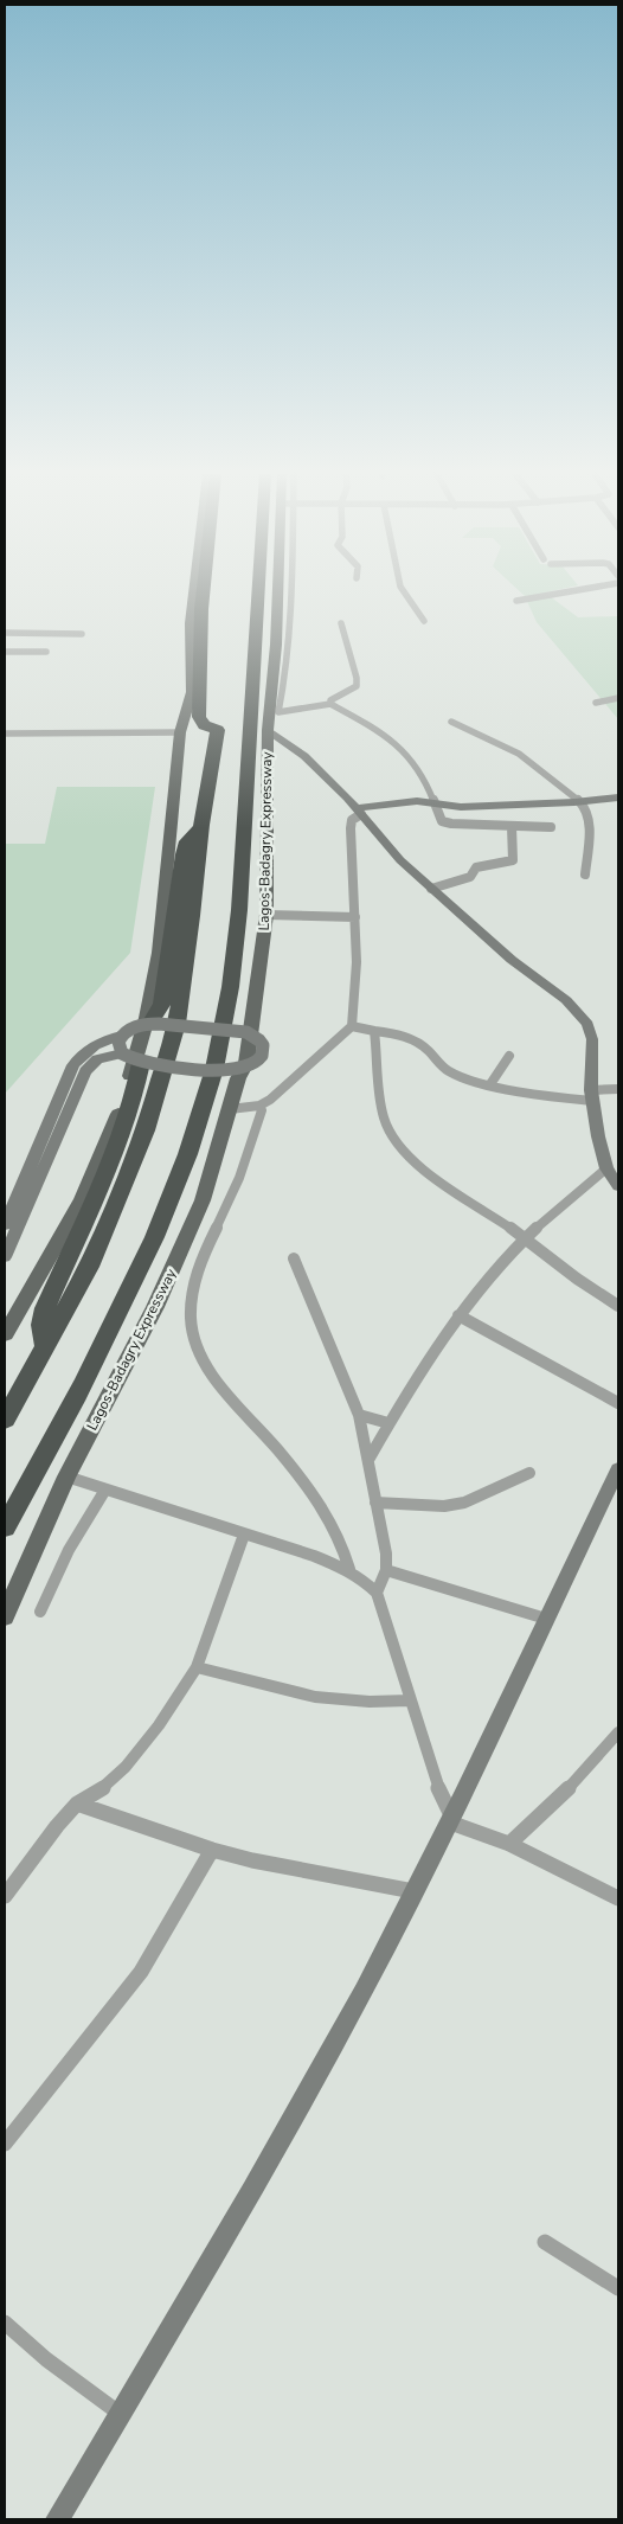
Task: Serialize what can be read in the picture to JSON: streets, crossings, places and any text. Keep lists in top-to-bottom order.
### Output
{
  "streets": {
    "highway": ["Lagos-Badagry Expressway"]
  }
}
